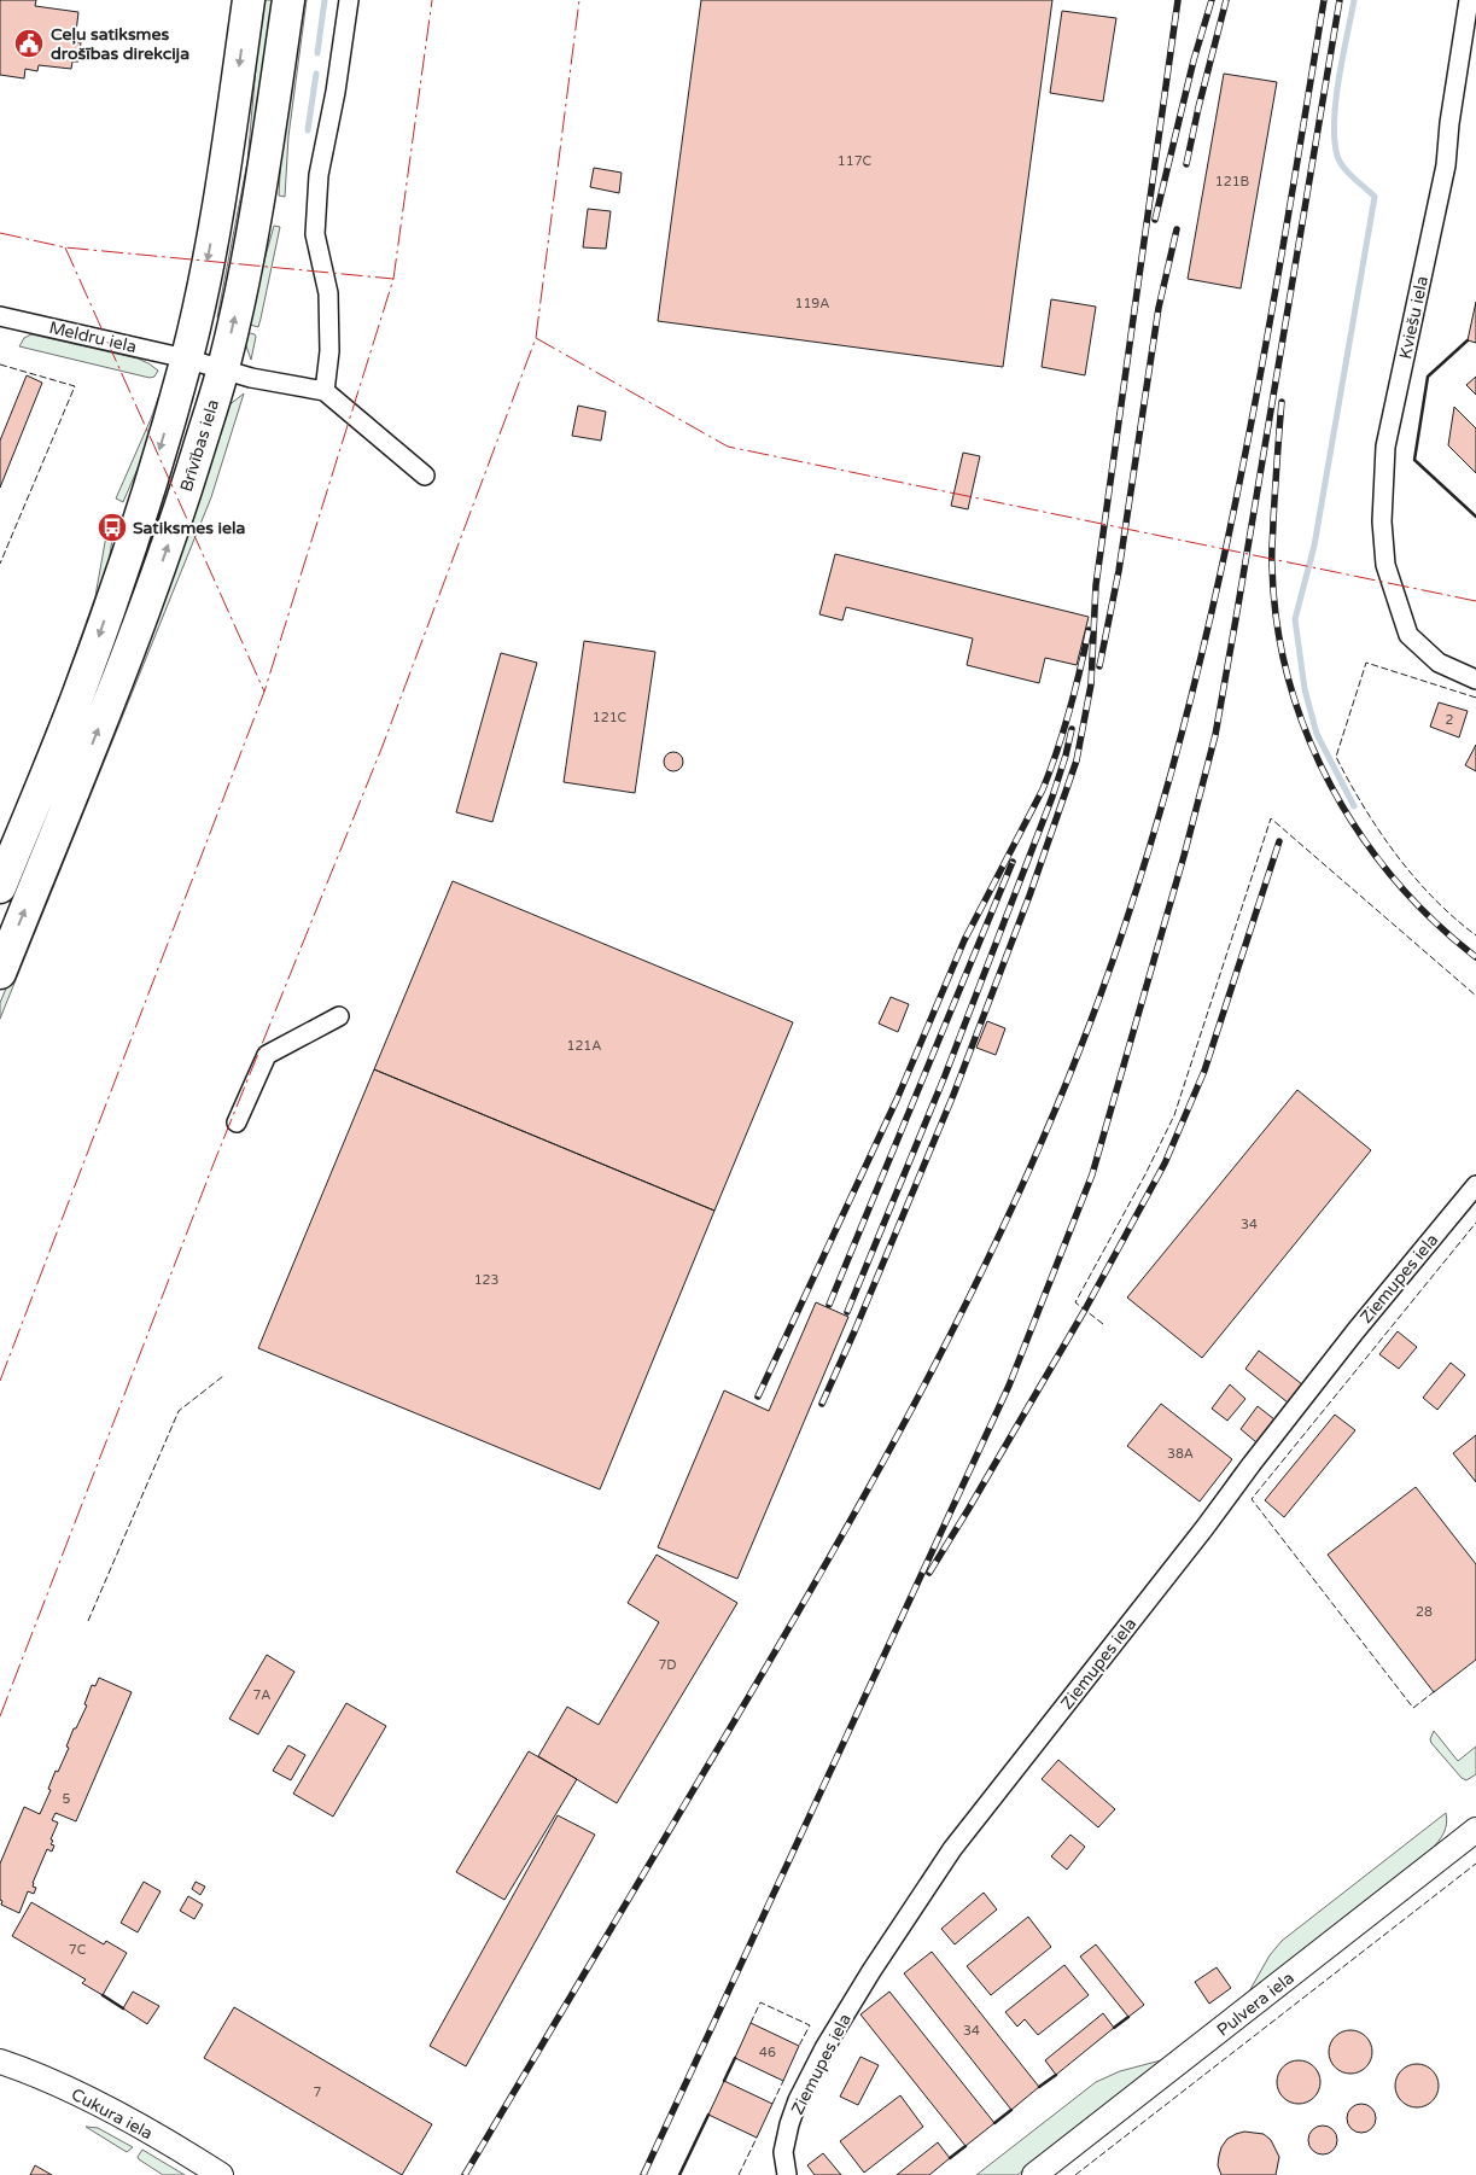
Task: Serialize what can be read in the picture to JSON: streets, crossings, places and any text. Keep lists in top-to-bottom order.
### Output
{
  "streets": {
    "highway": ["Brīvības iela"],
    "main road": ["Pulvera iela", "Cukura iela"],
    "street": ["Kviešu iela", "Meldru iela", "Ziemupes iela"]
  },
  "crossings": [
    ["Meldru iela", "Brīvības iela"]
  ],
  "places": {
    "public building": ["Ceļu satiksmes drošības direkcija"],
    "bus stop": ["Satiksmes iela"]
  },
  "house_numbers": [
    "117C",
    "121B",
    "119A",
    "121C",
    "2",
    "121A",
    "34",
    "123",
    "38A",
    "28",
    "7D",
    "7A",
    "5",
    "7C",
    "34",
    "46",
    "7"
  ]
}
